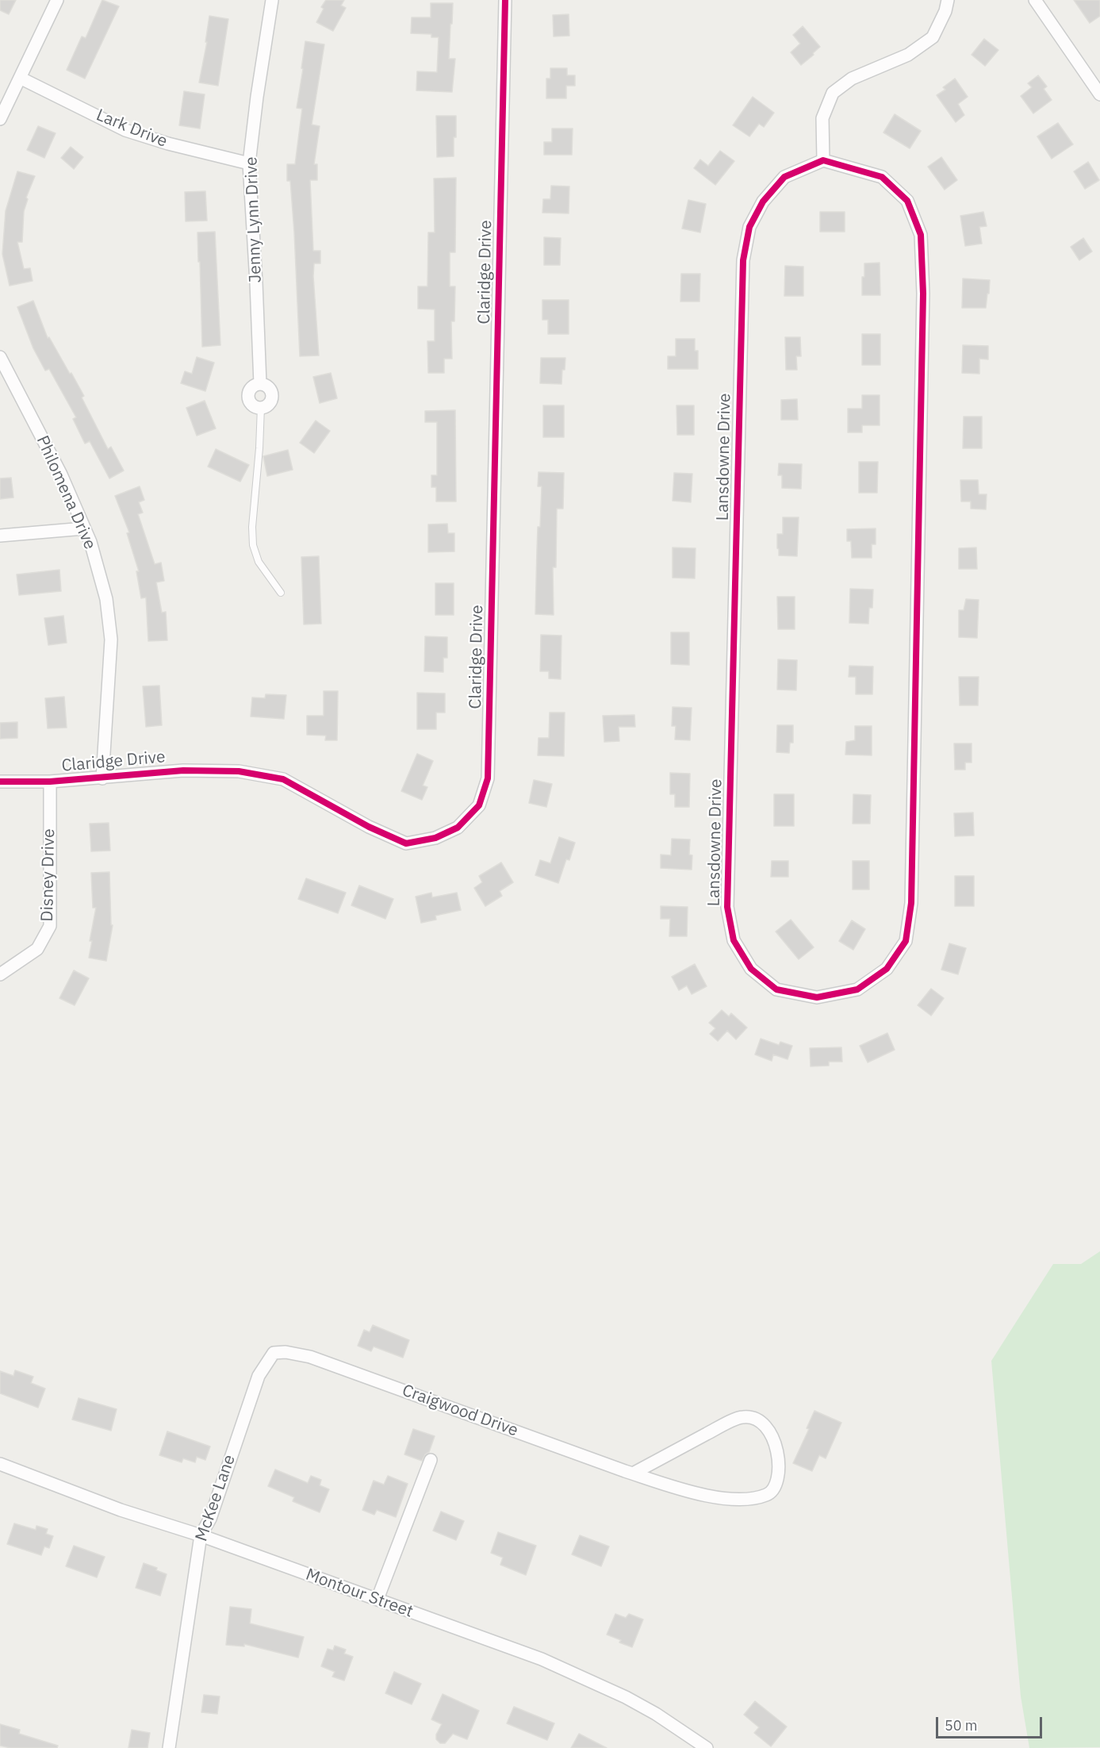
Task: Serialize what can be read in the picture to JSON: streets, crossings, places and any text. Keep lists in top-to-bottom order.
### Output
{
  "streets": {
    "street": [
      "Lark Drive",
      "Jenny Lynn Drive",
      "Claridge Drive",
      "Lansdowne Drive",
      "Philomena Drive",
      "Disney Drive",
      "Craigwood Drive",
      "McKee Lane",
      "Montour Street"
    ]
  },
  "crossings": [
    ["Lark Drive", "Jenny Lynn Drive"],
    ["Claridge Drive", "Philomena Drive"],
    ["Claridge Drive", "Disney Drive"],
    ["Craigwood Drive", "McKee Lane"],
    ["McKee Lane", "Montour Street"]
  ],
  "scale_bar": "50 m"
}
